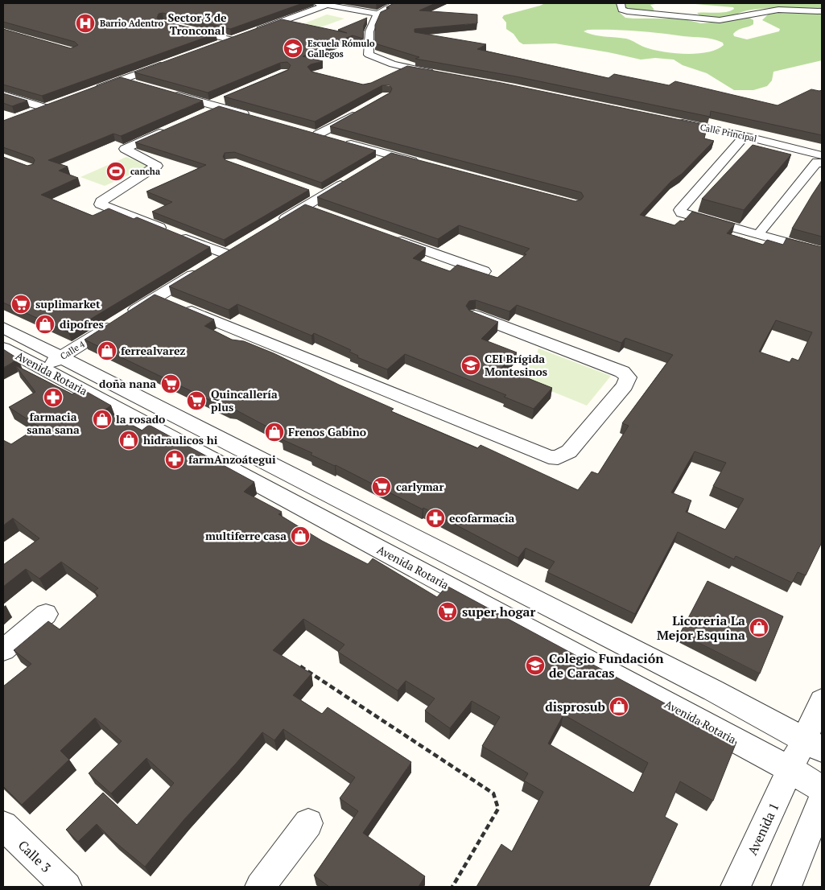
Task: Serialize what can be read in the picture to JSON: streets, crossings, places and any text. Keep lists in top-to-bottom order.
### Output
{
  "streets": {
    "street": [
      "Calle Principal",
      "Calle 4",
      "Avenida Rotaria",
      "Avenida 1",
      "Calle 3"
    ]
  },
  "crossings": [
    ["Calle 4", "Avenida Rotaria"],
    ["Avenida Rotaria", "Avenida 1"]
  ],
  "districts": ["Sector 3 de Tronconal"],
  "places": {
    "hospital": ["Barrio Adentro"],
    "school or university": ["Escuela Rómulo Gallegos", "CEI Brígida Montesinos", "Colegio Fundación de Caracas"],
    "sports": ["cancha"],
    "supermarket": [
      "suplimarket",
      "doña nana",
      "Quincallería plus",
      "carlymar",
      "super hogar"
    ],
    "shop": [
      "dipofres",
      "ferrealvarez",
      "la rosado",
      "Frenos Gabino",
      "hidraulicos hi",
      "multiferre casa",
      "Licoreria La Mejor Esquina",
      "disprosub"
    ],
    "pharmacy": ["farmacia sana sana", "farmAnzoátegui", "ecofarmacia"]
  }
}
